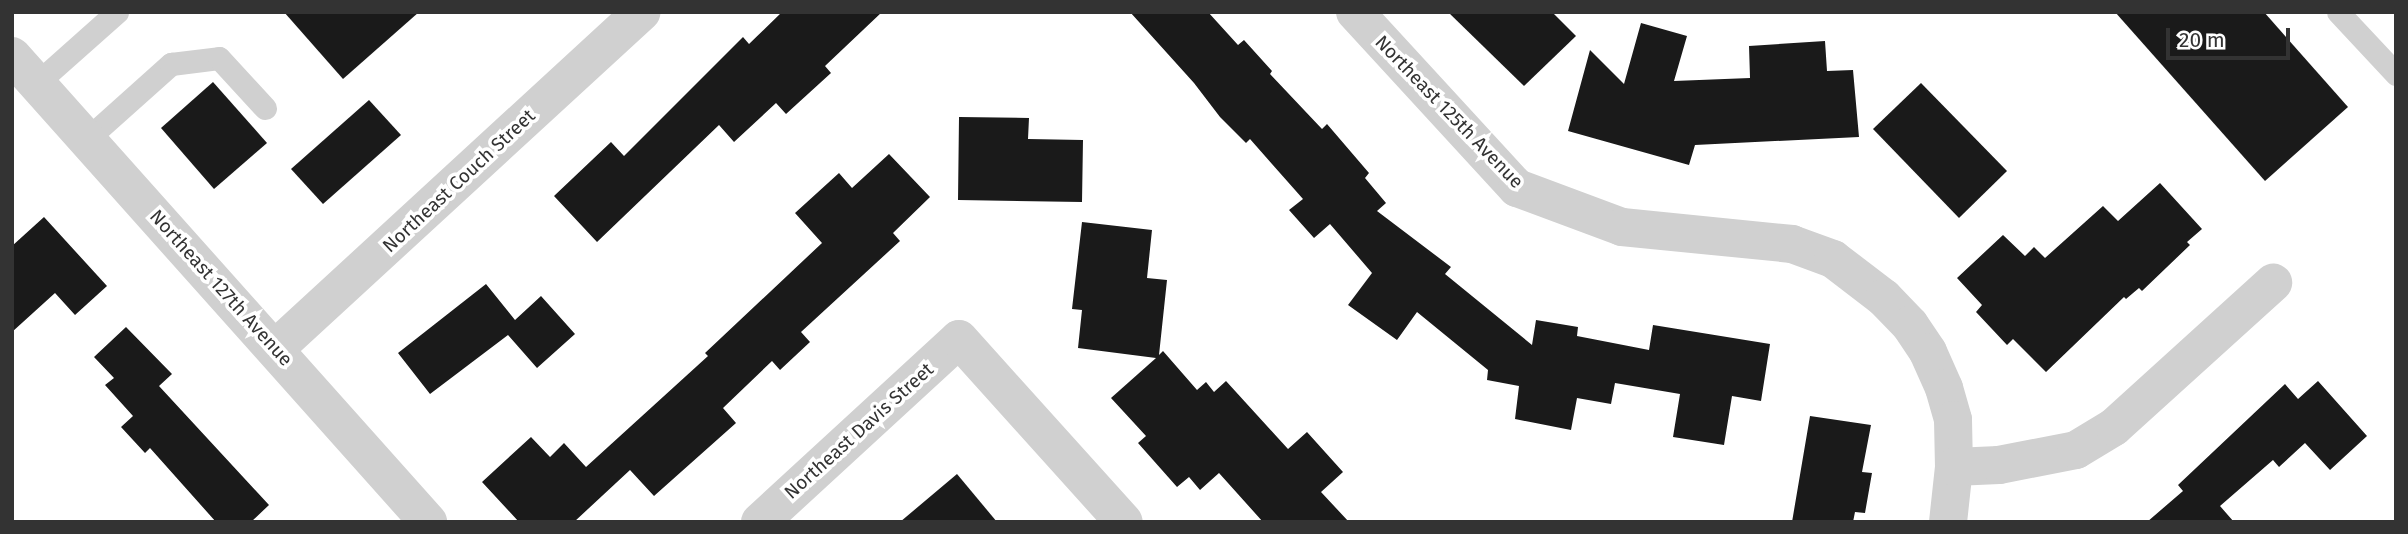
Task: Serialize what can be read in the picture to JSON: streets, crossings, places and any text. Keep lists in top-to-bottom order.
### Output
{
  "streets": {
    "street": [
      "Northeast 125th Avenue",
      "Northeast Couch Street",
      "Northeast 127th Avenue",
      "Northeast Davis Street"
    ]
  },
  "crossings": [
    ["Northeast Couch Street", "Northeast 127th Avenue"]
  ],
  "scale_bar": "20 m"
}
